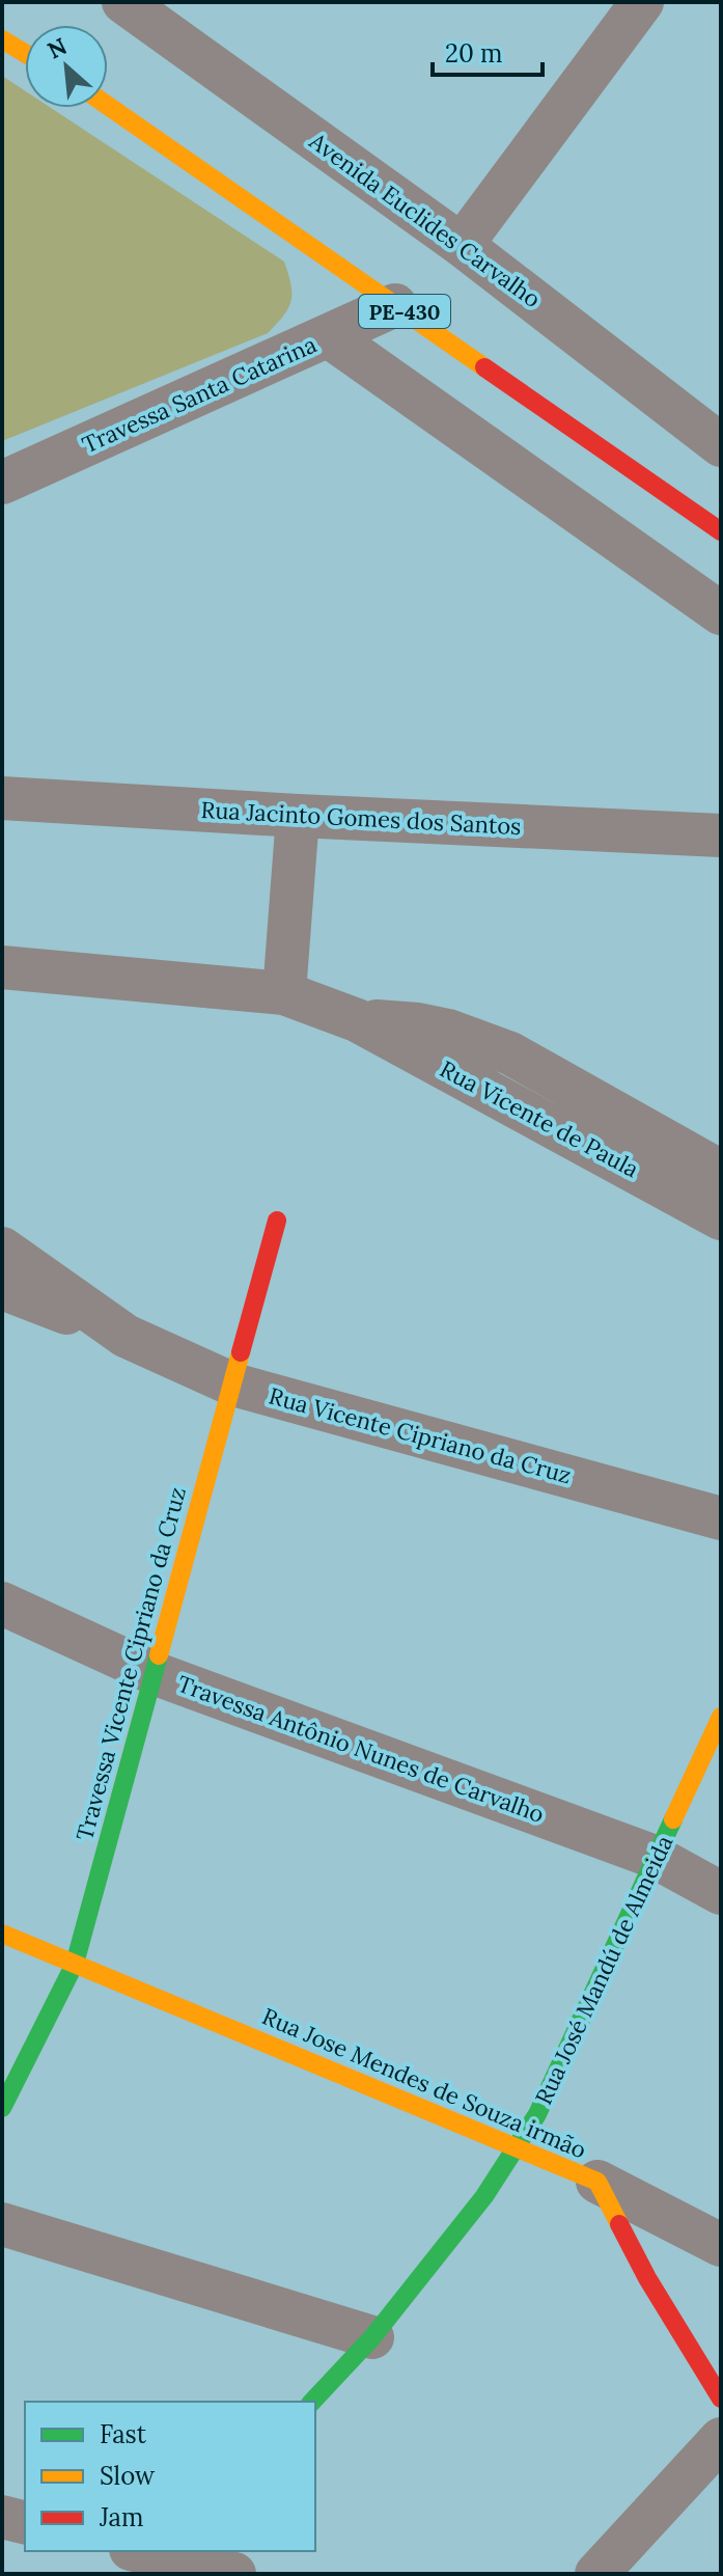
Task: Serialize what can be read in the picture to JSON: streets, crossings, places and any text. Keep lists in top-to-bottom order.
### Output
{
  "streets": {
    "main road": [
      "PE-430",
      "Travessa Vicente Cipriano da Cruz",
      "Rua José Mandú de Almeida",
      "Rua Jose Mendes de Souza irmão"
    ],
    "street": [
      "Avenida Euclides Carvalho",
      "Travessa Santa Catarina",
      "Rua Jacinto Gomes dos Santos",
      "Rua Vicente de Paula",
      "Rua Vicente Cipriano da Cruz",
      "Travessa Antônio Nunes de Carvalho"
    ]
  },
  "crossings": [
    ["PE-430", "Travessa Santa Catarina"],
    ["Rua Vicente Cipriano da Cruz", "Travessa Vicente Cipriano da Cruz"],
    ["Travessa Vicente Cipriano da Cruz", "Travessa Antônio Nunes de Carvalho"],
    ["Travessa Vicente Cipriano da Cruz", "Rua Jose Mendes de Souza irmão"],
    ["Travessa Antônio Nunes de Carvalho", "Rua José Mandú de Almeida"],
    ["Rua José Mandú de Almeida", "Rua Jose Mendes de Souza irmão"]
  ],
  "legend": ["Fast", "Slow", "Jam"],
  "scale_bar": "20 m",
  "north": "top left"
}
